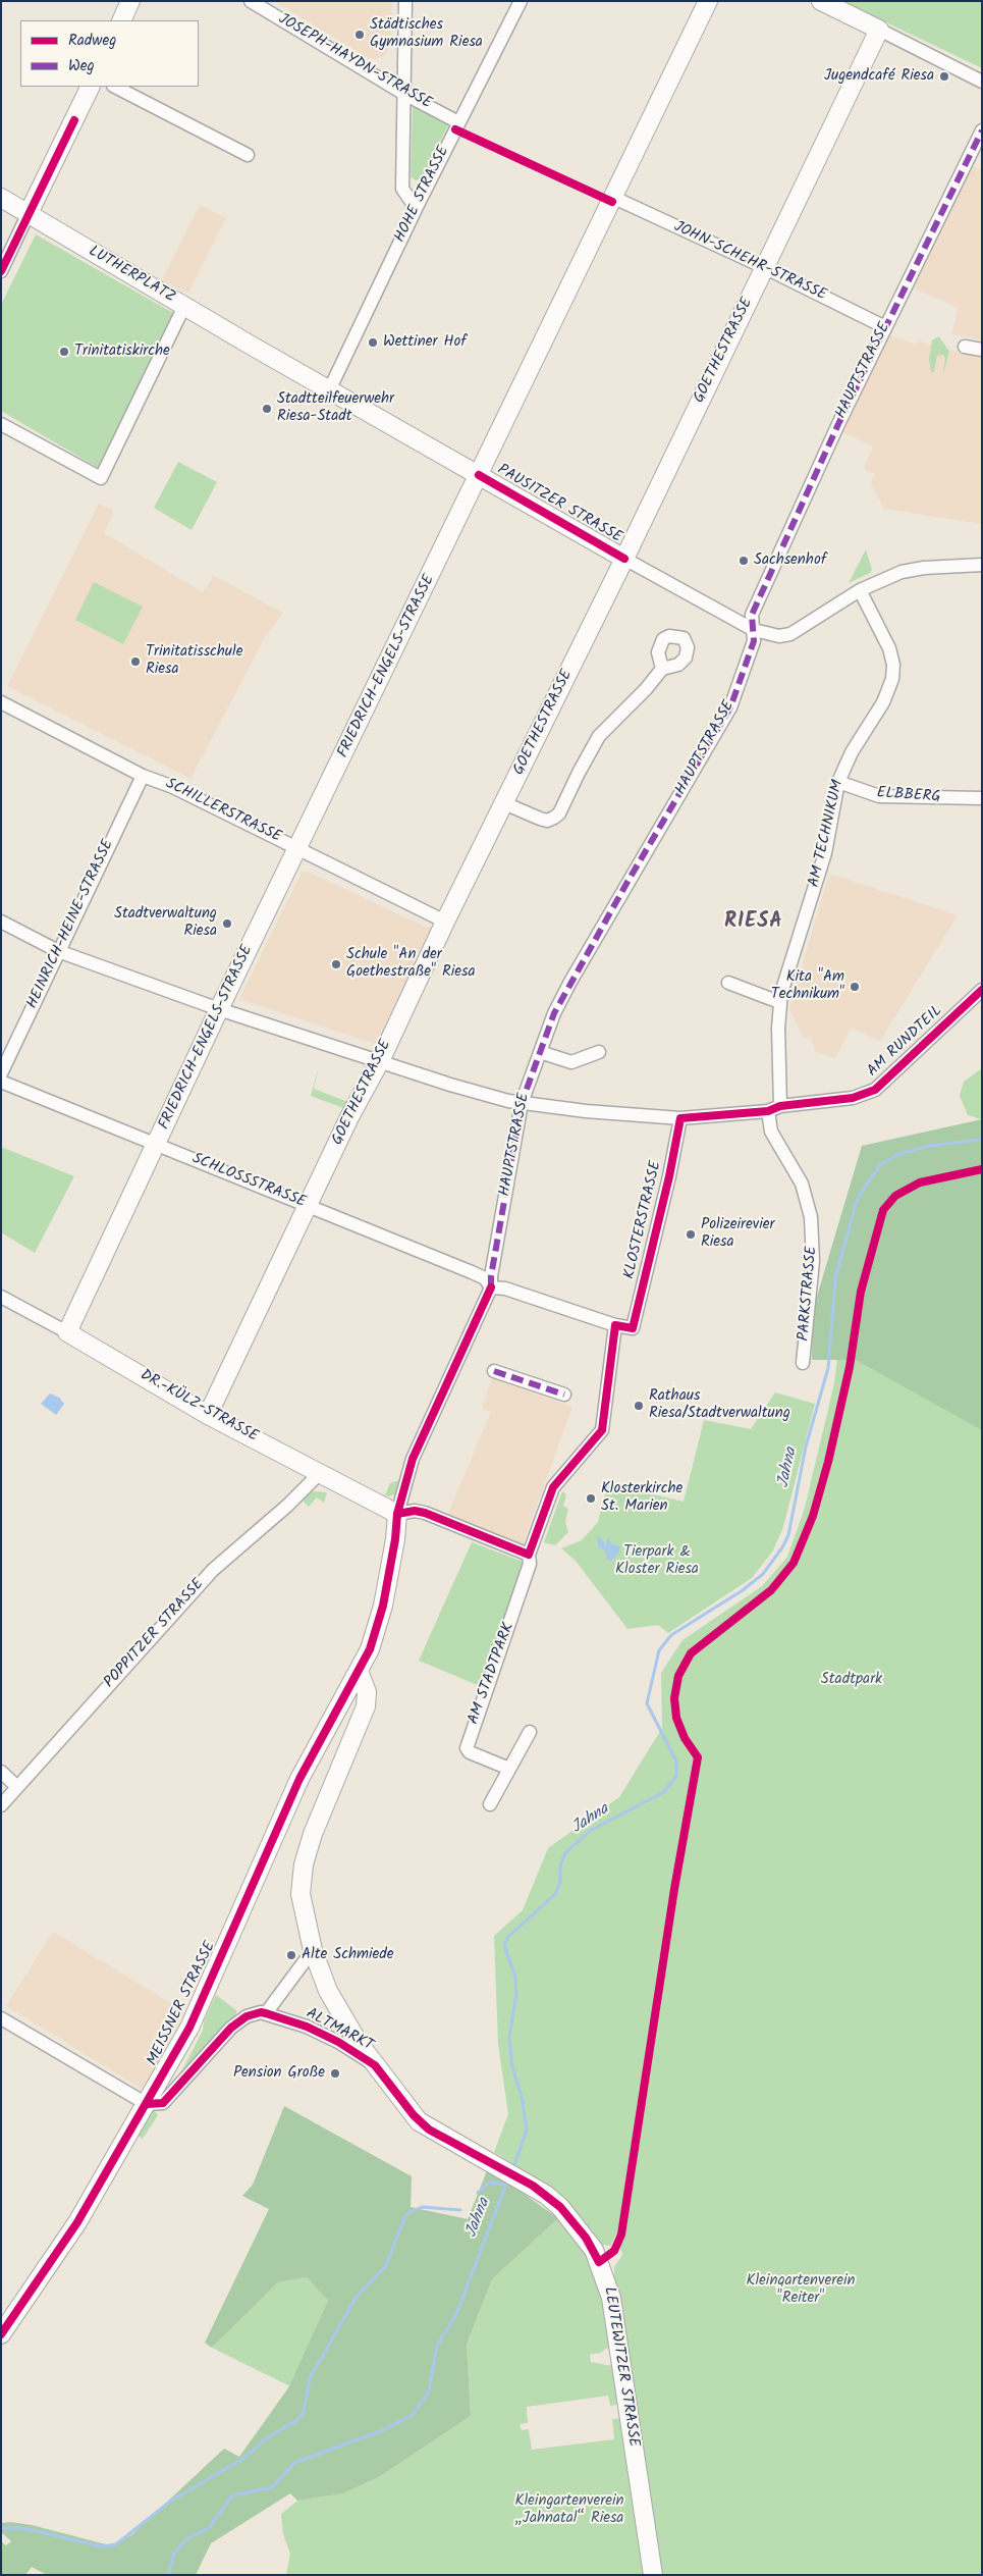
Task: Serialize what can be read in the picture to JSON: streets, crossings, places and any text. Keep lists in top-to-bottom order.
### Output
{
  "streets": {
    "main road": [
      "LUTHERPLATZ",
      "GOETHESTRASSE",
      "PAUSITZER STRASSE",
      "FRIEDRICH-ENGELS-STRASSE",
      "DR.-KÜLZ-STRASSE",
      "MEISSNER STRASSE",
      "LEUTEWITZER STRASSE"
    ],
    "street": [
      "JOSEPH-HAYDN-STRASSE",
      "HOHE STRASSE",
      "JOHN-SCHEHR-STRASSE",
      "HAUPTSTRASSE",
      "ELBBERG",
      "SCHILLERSTRASSE",
      "AM TECHNIKUM",
      "HEINRICH-HEINE-STRASSE",
      "AM RUNDTEIL",
      "SCHLOSSSTRASSE",
      "KLOSTERSTRASSE",
      "PARKSTRASSE",
      "POPPITZER STRASSE",
      "AM STADTPARK",
      "ALTMARKT"
    ]
  },
  "crossings": [
    ["JOSEPH-HAYDN-STRASSE", "HOHE STRASSE"],
    ["HOHE STRASSE", "PAUSITZER STRASSE"],
    ["JOHN-SCHEHR-STRASSE", "GOETHESTRASSE"],
    ["JOHN-SCHEHR-STRASSE", "HAUPTSTRASSE"],
    ["JOHN-SCHEHR-STRASSE", "FRIEDRICH-ENGELS-STRASSE"],
    ["LUTHERPLATZ", "PAUSITZER STRASSE"],
    ["GOETHESTRASSE", "PAUSITZER STRASSE"],
    ["GOETHESTRASSE", "SCHILLERSTRASSE"],
    ["GOETHESTRASSE", "SCHLOSSSTRASSE"],
    ["GOETHESTRASSE", "DR.-KÜLZ-STRASSE"],
    ["HAUPTSTRASSE", "PAUSITZER STRASSE"],
    ["HAUPTSTRASSE", "SCHLOSSSTRASSE"],
    ["HAUPTSTRASSE", "DR.-KÜLZ-STRASSE"],
    ["HAUPTSTRASSE", "MEISSNER STRASSE"],
    ["PAUSITZER STRASSE", "FRIEDRICH-ENGELS-STRASSE"],
    ["PAUSITZER STRASSE", "AM TECHNIKUM"],
    ["FRIEDRICH-ENGELS-STRASSE", "SCHILLERSTRASSE"],
    ["FRIEDRICH-ENGELS-STRASSE", "SCHLOSSSTRASSE"],
    ["FRIEDRICH-ENGELS-STRASSE", "DR.-KÜLZ-STRASSE"],
    ["ELBBERG", "AM TECHNIKUM"],
    ["SCHILLERSTRASSE", "HEINRICH-HEINE-STRASSE"],
    ["DR.-KÜLZ-STRASSE", "POPPITZER STRASSE"],
    ["DR.-KÜLZ-STRASSE", "MEISSNER STRASSE"],
    ["MEISSNER STRASSE", "LEUTEWITZER STRASSE"],
    ["ALTMARKT", "LEUTEWITZER STRASSE"]
  ],
  "districts": ["RIESA"],
  "water": ["Jahna"],
  "parks": [
    "Tierpark & Kloster Riesa",
    "Stadtpark",
    "Kleingartenverein \"Reiter\"",
    "Kleingartenverein „Jahnatal“ Riesa"
  ],
  "places": [
    "Städtisches Gymnasium Riesa",
    "Jugendcafé Riesa",
    "Wettiner Hof",
    "Trinitatiskirche",
    "Stadtteilfeuerwehr Riesa-Stadt",
    "Sachsenhof",
    "Trinitatisschule Riesa",
    "Stadtverwaltung Riesa",
    "Schule \"An der Goethestraße\" Riesa",
    "Kita \"Am Technikum\"",
    "Polizeirevier Riesa",
    "Rathaus Riesa/Stadtverwaltung",
    "Klosterkirche St. Marien",
    "Alte Schmiede",
    "Pension Große"
  ],
  "legend": ["Radweg", "Weg"]
}
